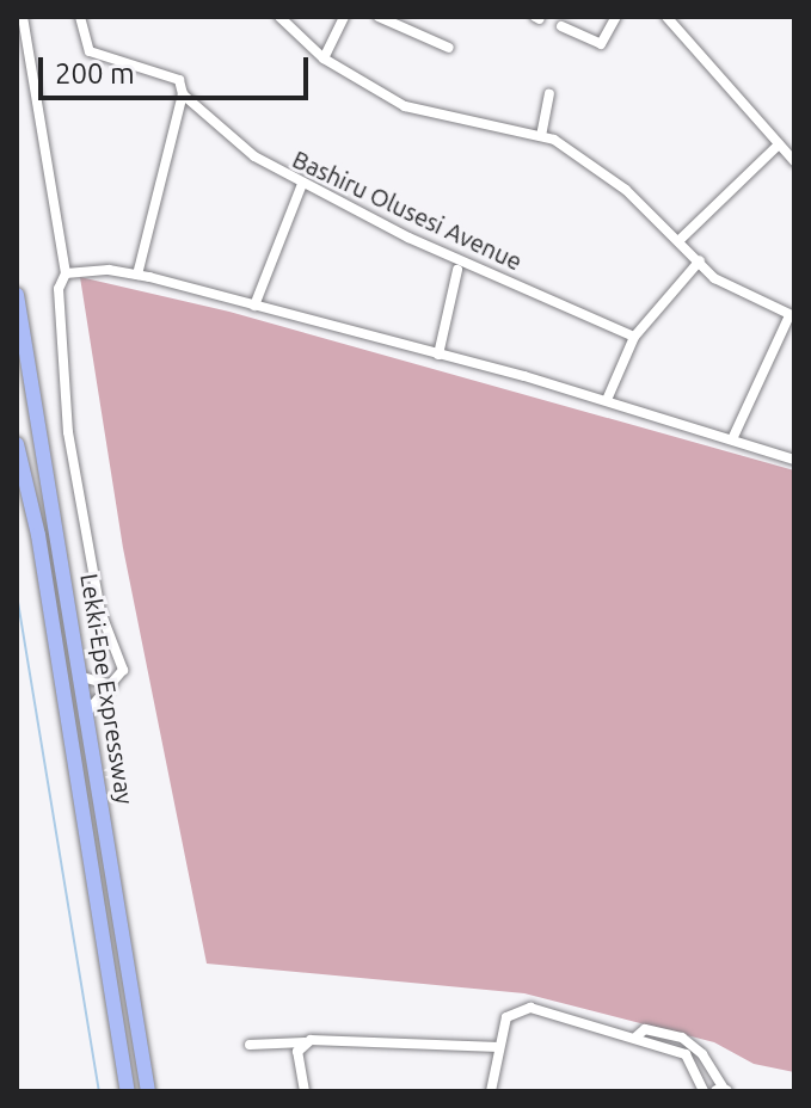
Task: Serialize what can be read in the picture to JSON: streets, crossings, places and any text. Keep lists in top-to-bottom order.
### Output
{
  "streets": {
    "highway": ["Lekki-Epe Expressway"],
    "street": ["Bashiru Olusesi Avenue"]
  },
  "scale_bar": "200 m"
}
